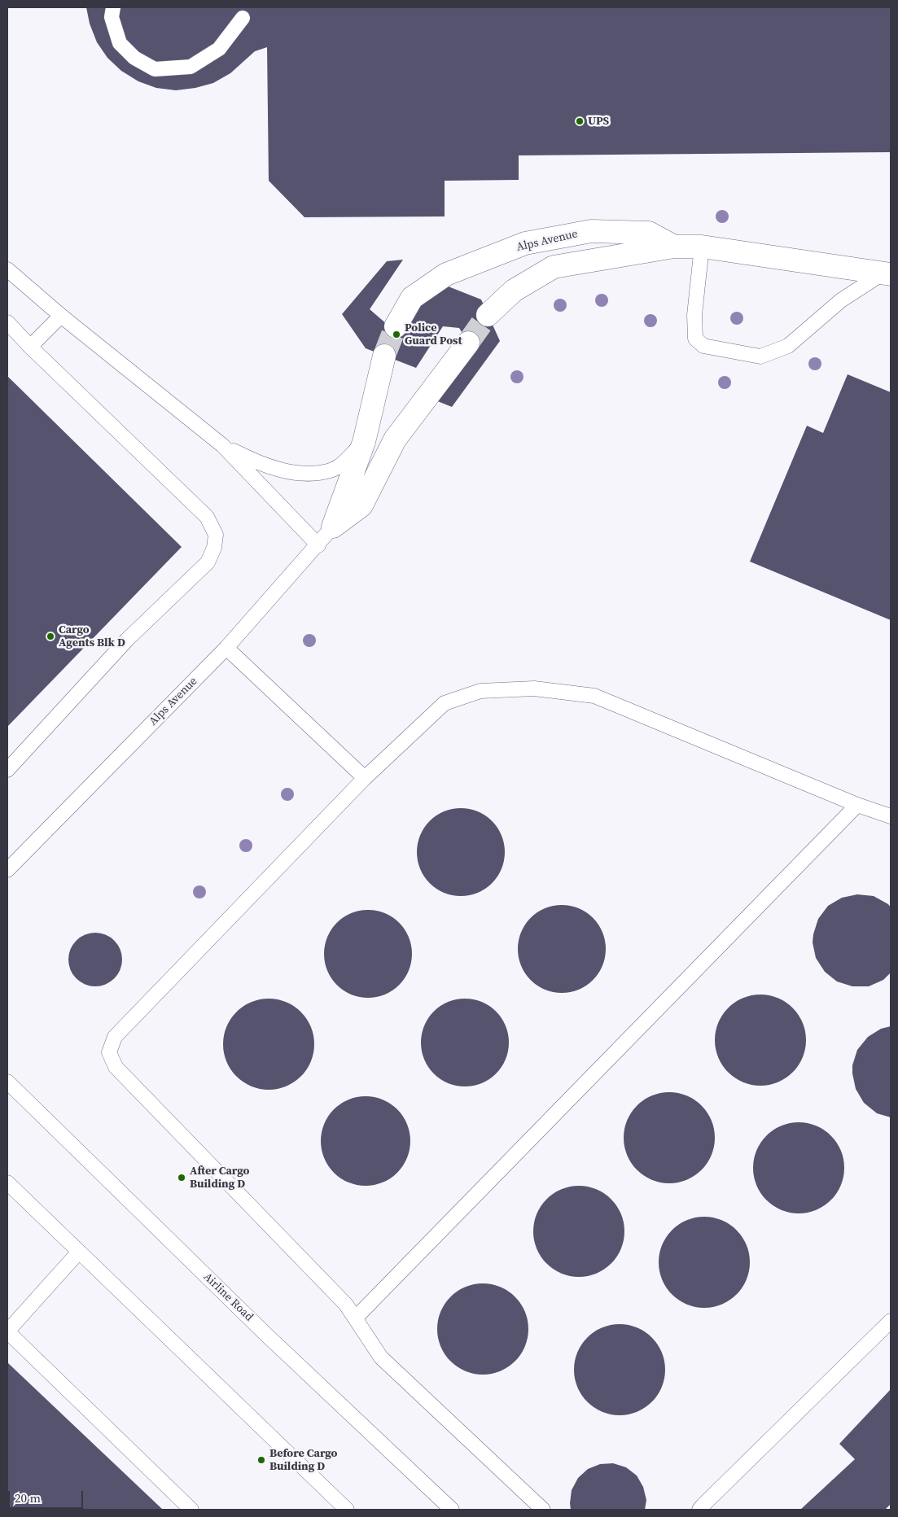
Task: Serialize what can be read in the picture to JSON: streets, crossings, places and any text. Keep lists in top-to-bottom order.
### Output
{
  "streets": {
    "street": ["Alps Avenue"],
    "lane": ["Airline Road"]
  },
  "places": [
    "UPS",
    "Police Guard Post",
    "Cargo Agents Blk D",
    "After Cargo Building D",
    "Before Cargo Building D"
  ],
  "scale_bar": "20 m"
}
